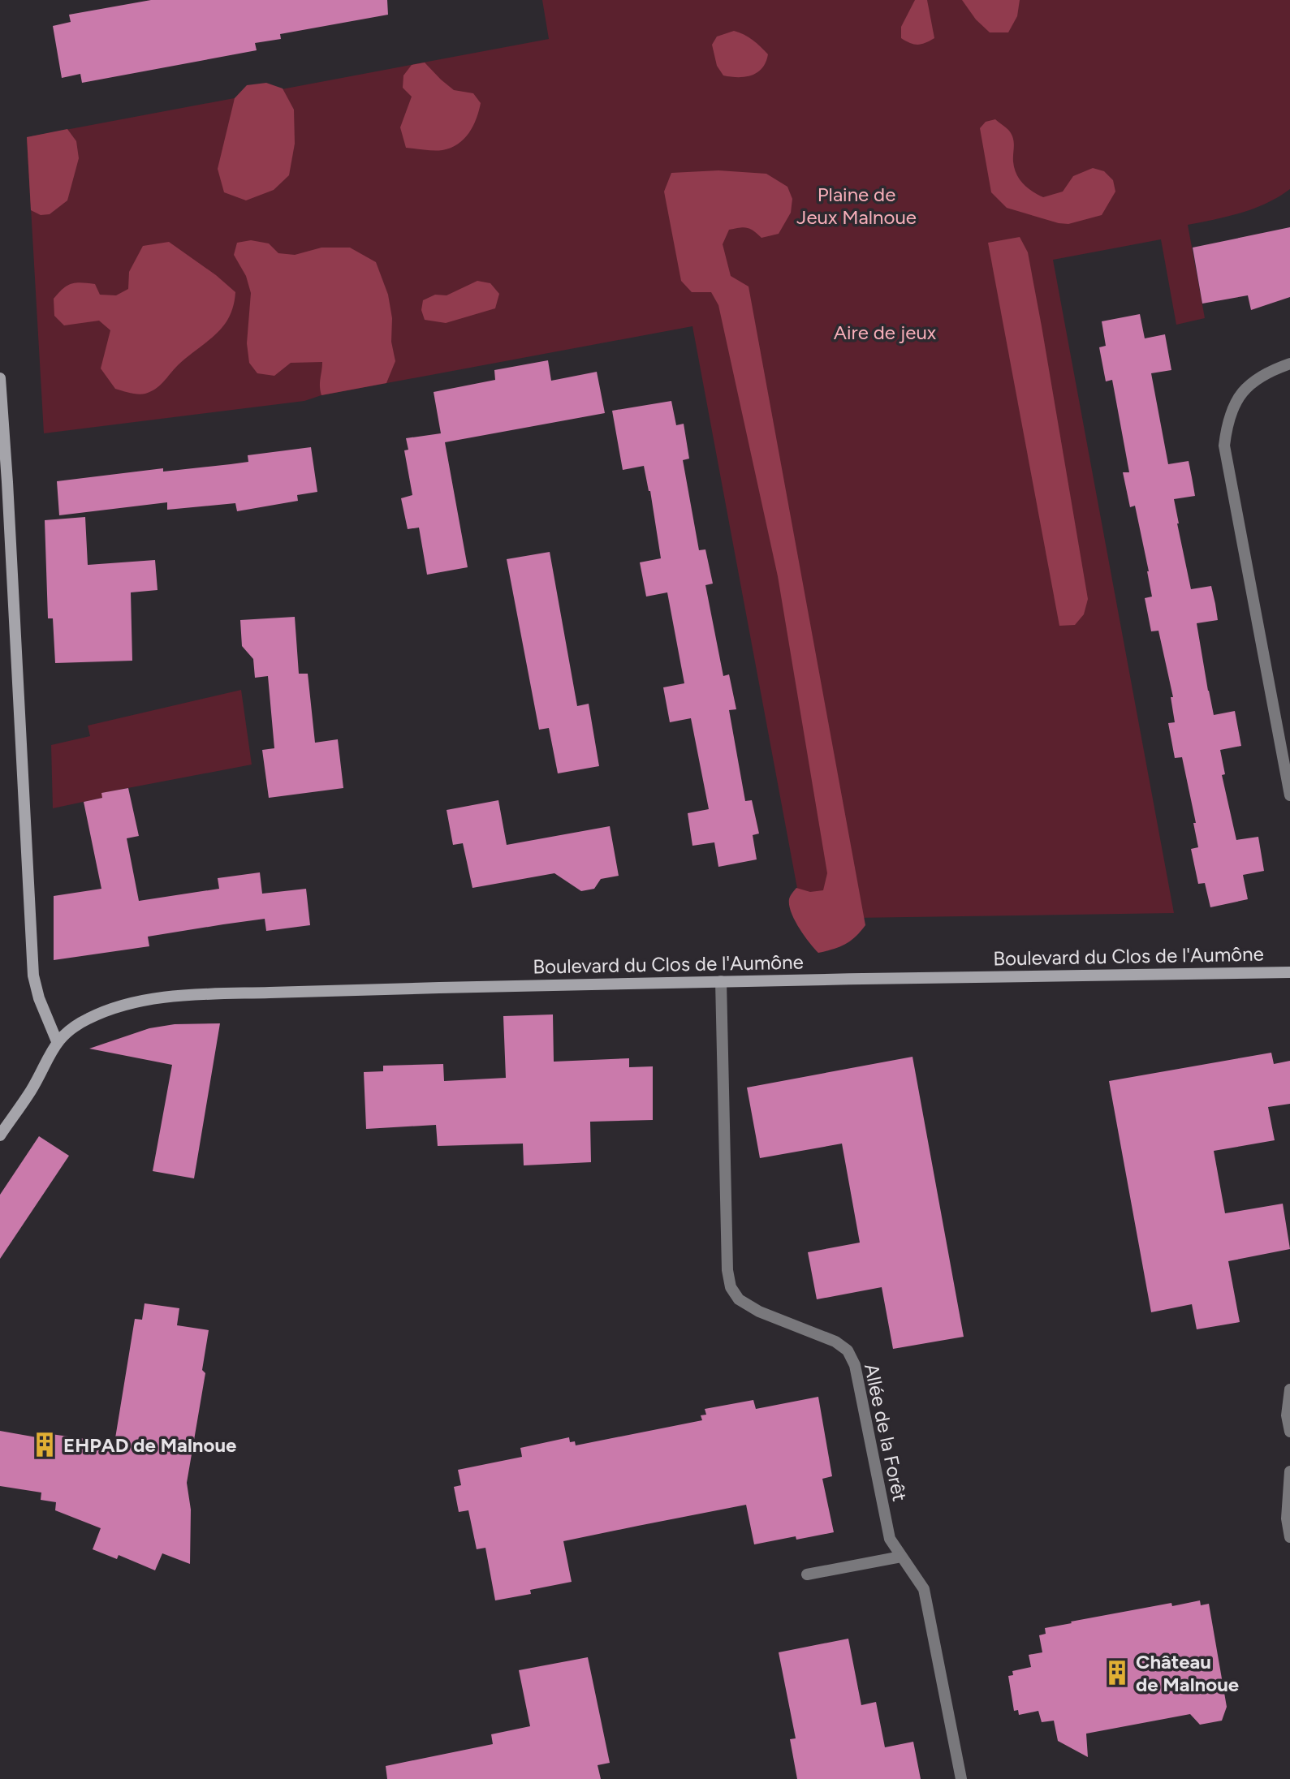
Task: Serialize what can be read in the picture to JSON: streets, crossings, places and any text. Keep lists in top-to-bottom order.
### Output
{
  "streets": {
    "street": ["Boulevard du Clos de l'Aumône", "Allée de la Forêt"]
  },
  "crossings": [
    ["Boulevard du Clos de l'Aumône", "Allée de la Forêt"]
  ],
  "parks": ["Plaine de Jeux Malnoue", "Aire de jeux"],
  "places": {
    "building": ["EHPAD de Malnoue", "Château de Malnoue"]
  }
}
